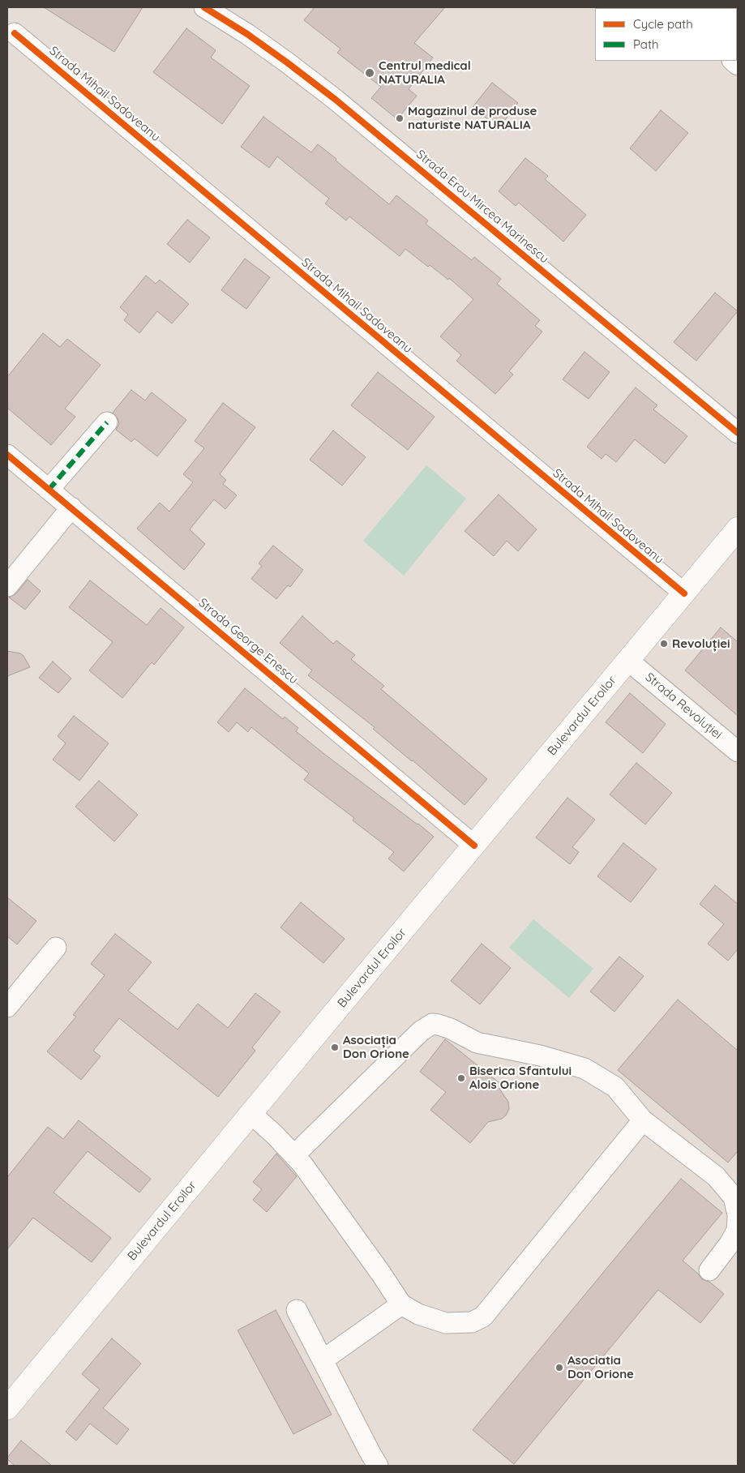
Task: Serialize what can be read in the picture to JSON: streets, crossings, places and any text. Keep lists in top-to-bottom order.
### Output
{
  "streets": {
    "main road": ["Bulevardul Eroilor"],
    "street": [
      "Strada Mihail Sadoveanu",
      "Strada Erou Mircea Marinescu",
      "Strada George Enescu",
      "Strada Revoluției"
    ]
  },
  "crossings": [
    ["Strada Mihail Sadoveanu", "Bulevardul Eroilor"],
    ["Strada George Enescu", "Bulevardul Eroilor"],
    ["Strada Revoluției", "Bulevardul Eroilor"]
  ],
  "places": [
    "Centrul medical NATURALIA",
    "Magazinul de produse naturiste NATURALIA",
    "Revoluției",
    "Asociația Don Orione",
    "Biserica Sfantului Alois Orione",
    "Asociatia Don Orione"
  ],
  "legend": ["Cycle path", "Path"]
}
